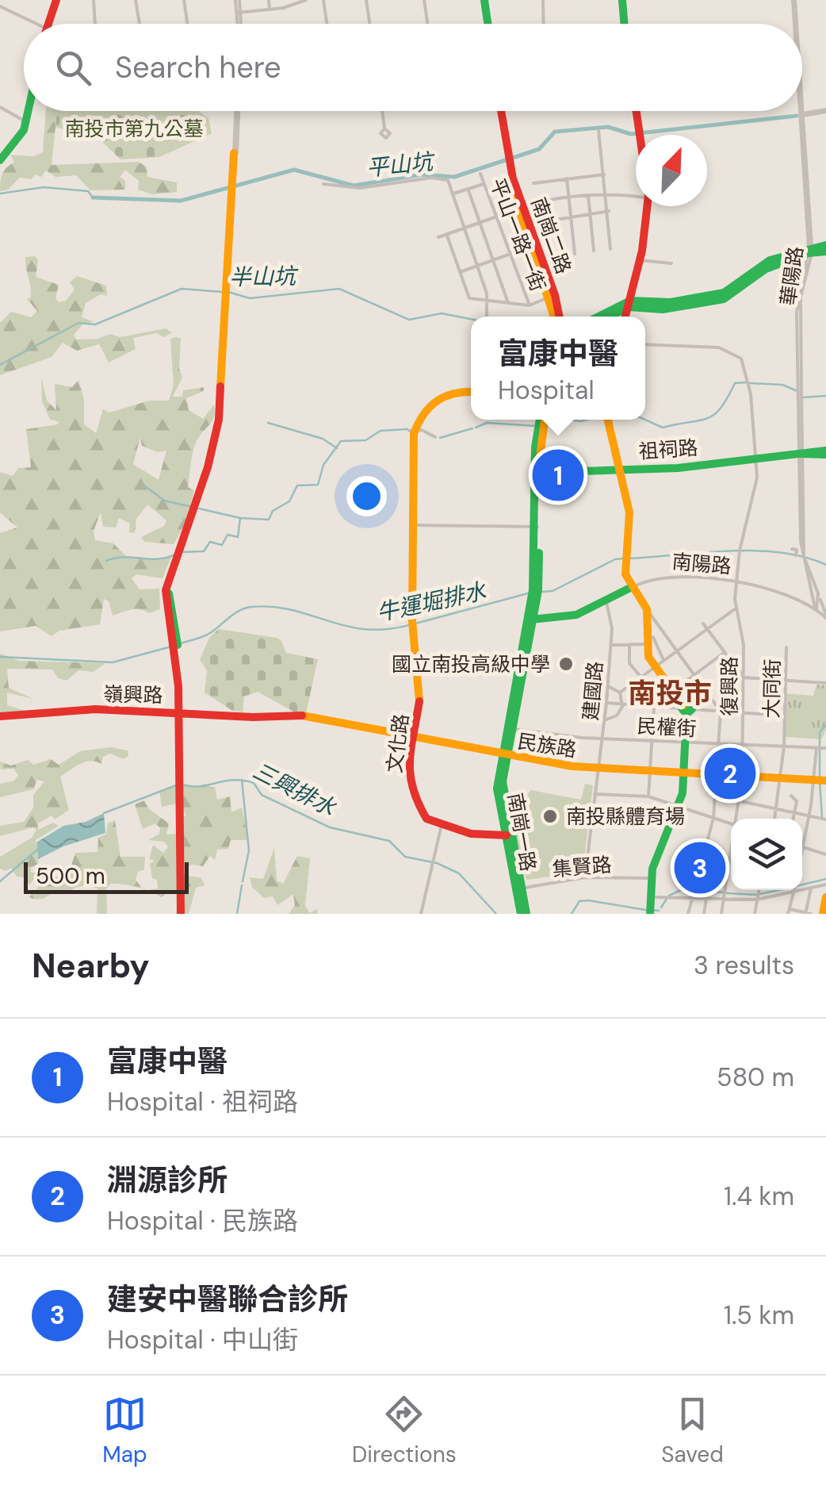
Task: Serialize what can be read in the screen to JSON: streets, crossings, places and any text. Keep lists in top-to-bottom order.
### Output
{
  "streets": {
    "main road": [
      "南崗二路",
      "祖祠路",
      "南陽路",
      "嶺興路",
      "文化路",
      "民族路",
      "南崗一路"
    ],
    "street": [
      "平山一路一街",
      "華陽路",
      "復興路",
      "大同街",
      "建國路",
      "民權街",
      "集賢路"
    ]
  },
  "crossings": [
    ["華陽路", "祖祠路"],
    ["華陽路", "南陽路"],
    ["祖祠路", "復興路"],
    ["南陽路", "復興路"],
    ["南陽路", "建國路"],
    ["復興路", "民權街"],
    ["復興路", "民族路"],
    ["大同街", "民權街"],
    ["大同街", "民族路"],
    ["建國路", "民權街"],
    ["建國路", "民族路"],
    ["建國路", "集賢路"],
    ["嶺興路", "民族路"],
    ["文化路", "民族路"],
    ["文化路", "南崗一路"],
    ["民族路", "南崗一路"],
    ["南崗一路", "集賢路"]
  ],
  "districts": ["南投市"],
  "water": [
    "平山坑",
    "半山坑",
    "牛運堀排水",
    "三興排水"
  ],
  "parks": ["南投市第九公墓"],
  "places": ["國立南投高級中學", "南投縣體育場"],
  "scale_bar": "500 m",
  "north": "top right",
  "page": {
    "search": "Search here",
    "popup": ["富康中醫", "Hospital"],
    "pins": ["1", "2", "3"],
    "scale": "500 m",
    "heading": ["Nearby", "3 results"],
    "list": [
      {
        "mark": "1",
        "name": "富康中醫",
        "note": "Hospital · 祖祠路",
        "value": "580 m"
      },
      {
        "mark": "2",
        "name": "淵源診所",
        "note": "Hospital · 民族路",
        "value": "1.4 km"
      },
      {
        "mark": "3",
        "name": "建安中醫聯合診所",
        "note": "Hospital · 中山街",
        "value": "1.5 km"
      }
    ],
    "nav": ["Map", "Directions", "Saved"]
  }
}
